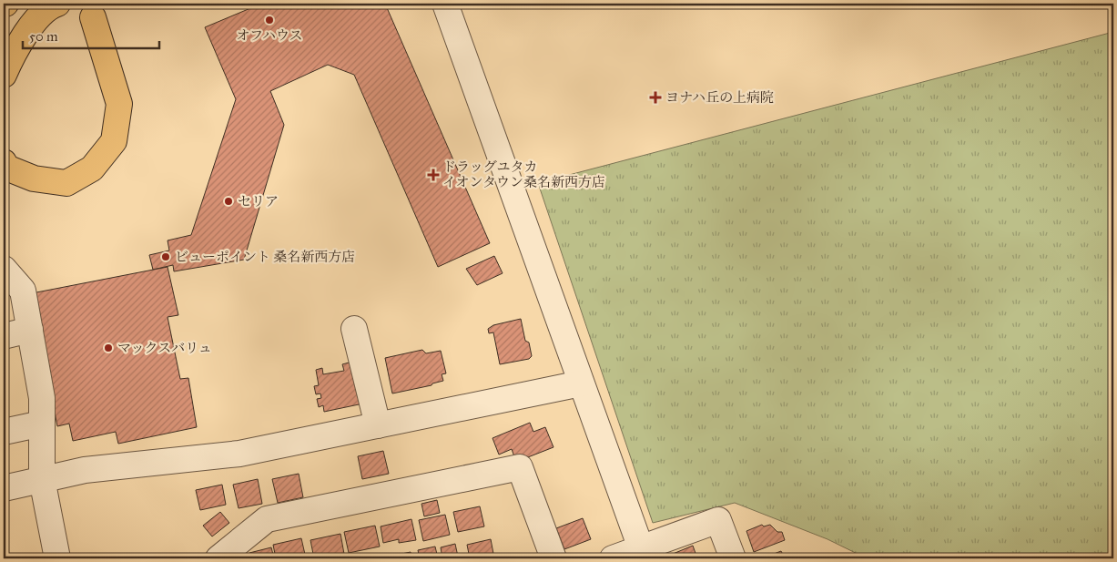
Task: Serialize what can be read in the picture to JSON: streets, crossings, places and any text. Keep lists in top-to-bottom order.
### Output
{
  "places": {
    "other": [
      "オフハウス",
      "セリア",
      "ビューポイント 桑名新西方店",
      "マックスバリュ"
    ],
    "health": ["ヨナハ丘の上病院", "ドラッグユタカ イオンタウン桑名新西方店"]
  },
  "scale_bar": "50 m"
}
